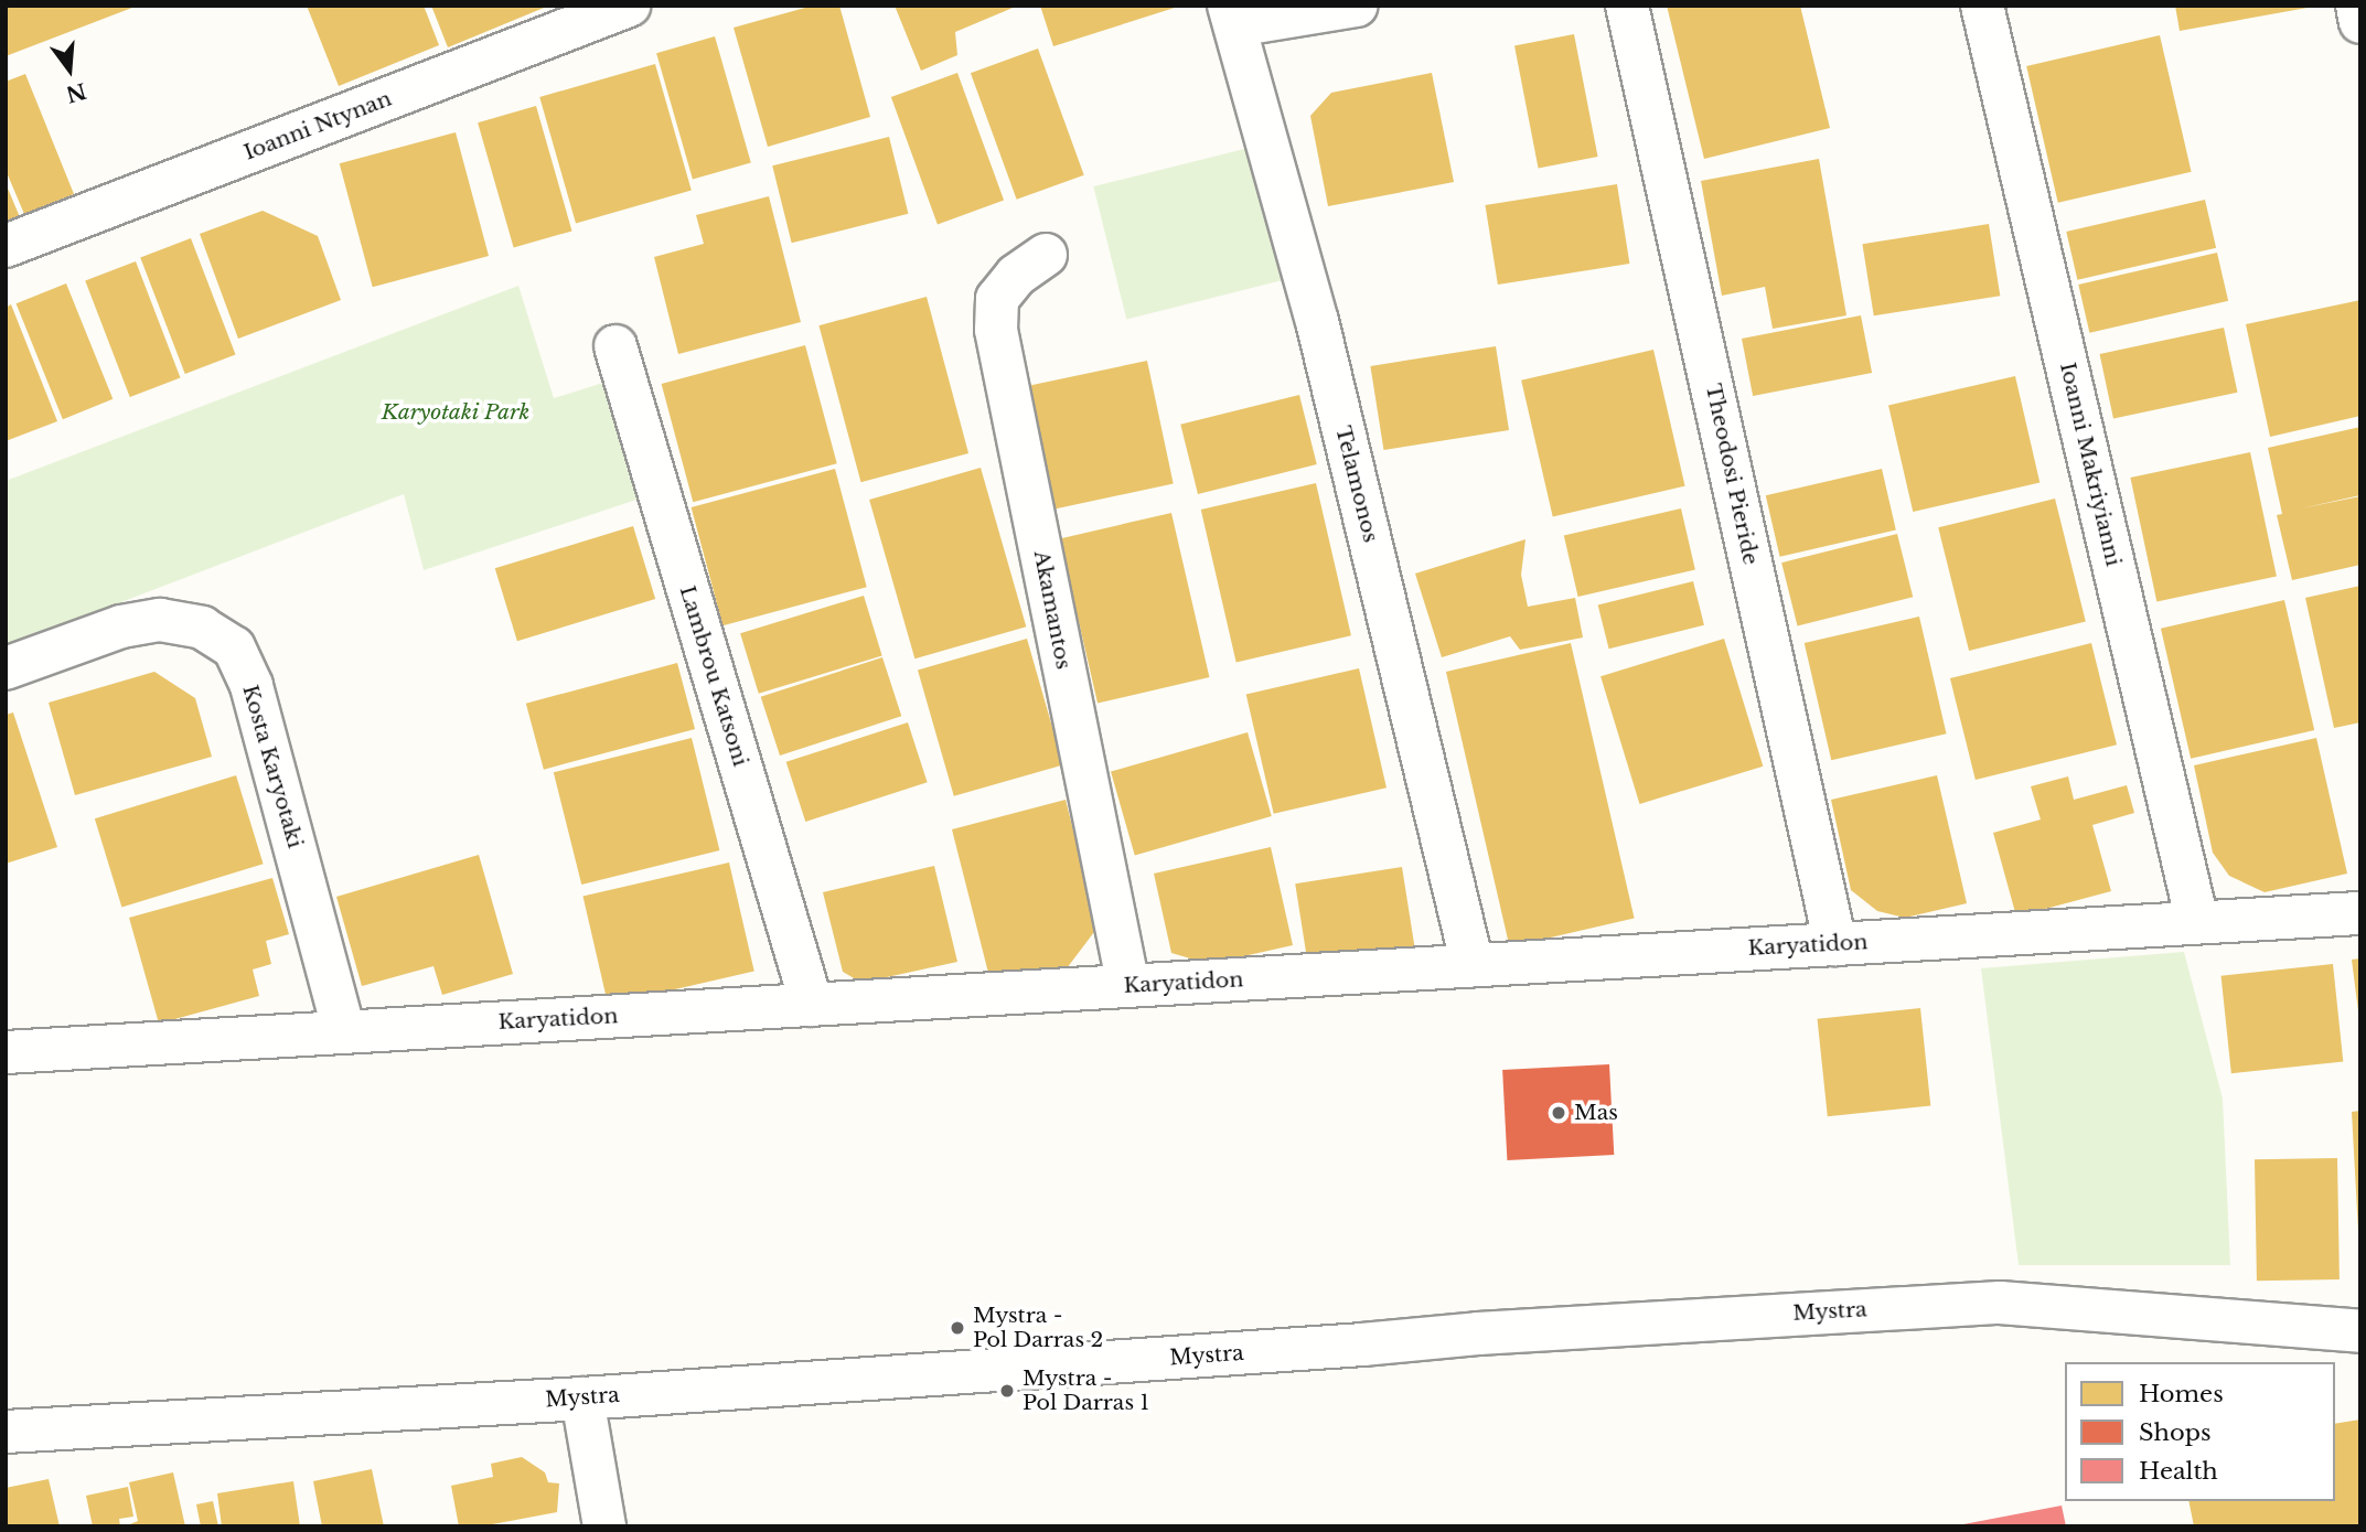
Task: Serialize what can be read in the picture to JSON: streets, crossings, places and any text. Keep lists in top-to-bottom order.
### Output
{
  "streets": {
    "street": [
      "Ioanni Ntynan",
      "Ioanni Makriyianni",
      "Theodosi Pieride",
      "Telamonos",
      "Akamantos",
      "Lambrou Katsoni",
      "Kosta Karyotaki",
      "Karyatidon",
      "Mystra"
    ]
  },
  "crossings": [
    ["Ioanni Makriyianni", "Karyatidon"],
    ["Theodosi Pieride", "Karyatidon"],
    ["Telamonos", "Karyatidon"],
    ["Akamantos", "Karyatidon"],
    ["Lambrou Katsoni", "Karyatidon"],
    ["Kosta Karyotaki", "Karyatidon"]
  ],
  "parks": ["Karyotaki Park"],
  "places": ["Mas", "Mystra - Pol Darras 2", "Mystra - Pol Darras 1"],
  "legend": ["Homes", "Shops", "Health"],
  "north": "bottom"
}
